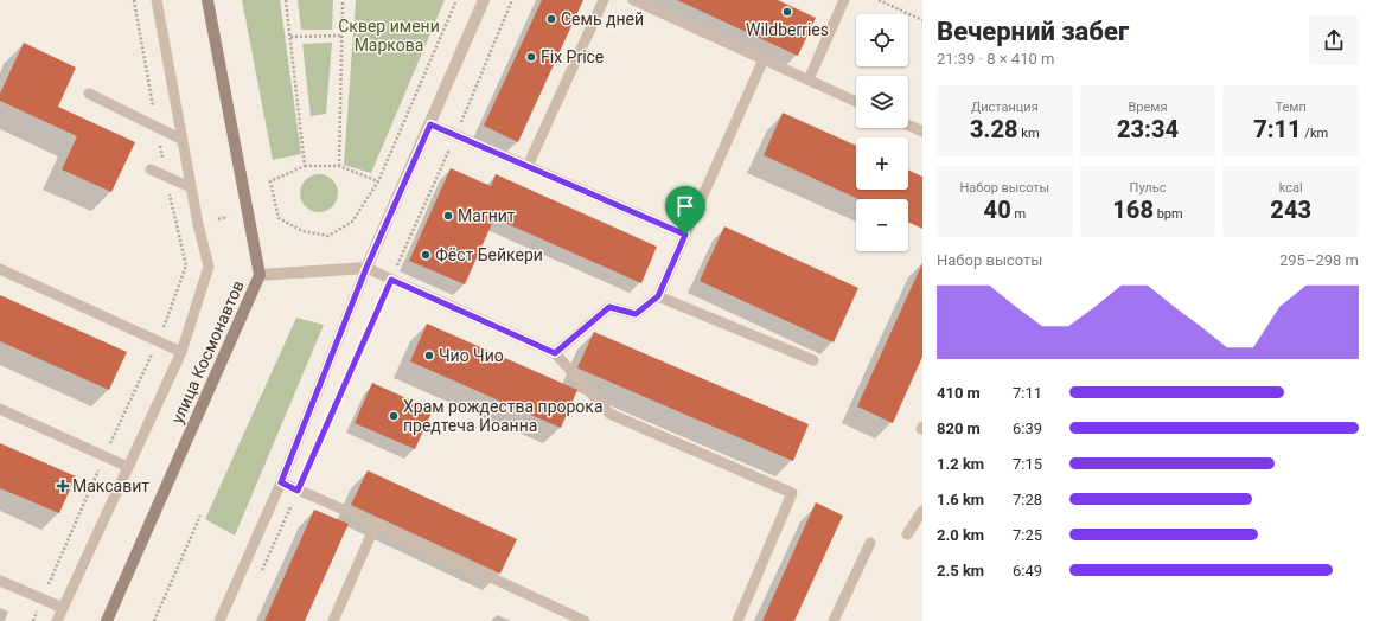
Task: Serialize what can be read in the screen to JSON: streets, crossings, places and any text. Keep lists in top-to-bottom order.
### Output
{
  "streets": {
    "main road": ["улица Космонавтов"]
  },
  "parks": ["Сквер имени Маркова"],
  "places": {
    "other": [
      "Wildberries",
      "Семь дней",
      "Fix Price",
      "Магнит",
      "Фёст Бейкери",
      "Чио Чио",
      "Храм рождества пророка предтеча Иоанна"
    ],
    "health": ["Максавит"]
  },
  "page": {
    "heading": ["Вечерний забег", "21:39 · 8 × 410 m"],
    "map_buttons": ["+", "−"],
    "stats": [
      ["Дистанция", "3.28 km"],
      ["Время", "23:34"],
      ["Темп", "7:11 /km"],
      ["Набор высоты", "40 m"],
      ["Пульс", "168 bpm"],
      ["kcal", "243"]
    ],
    "chart": ["Набор высоты", "295–298 m"],
    "list": [
      {
        "name": "410 m",
        "note": "7:11"
      },
      {
        "name": "820 m",
        "note": "6:39"
      },
      {
        "name": "1.2 km",
        "note": "7:15"
      },
      {
        "name": "1.6 km",
        "note": "7:28"
      },
      {
        "name": "2.0 km",
        "note": "7:25"
      },
      {
        "name": "2.5 km",
        "note": "6:49"
      }
    ]
  }
}
